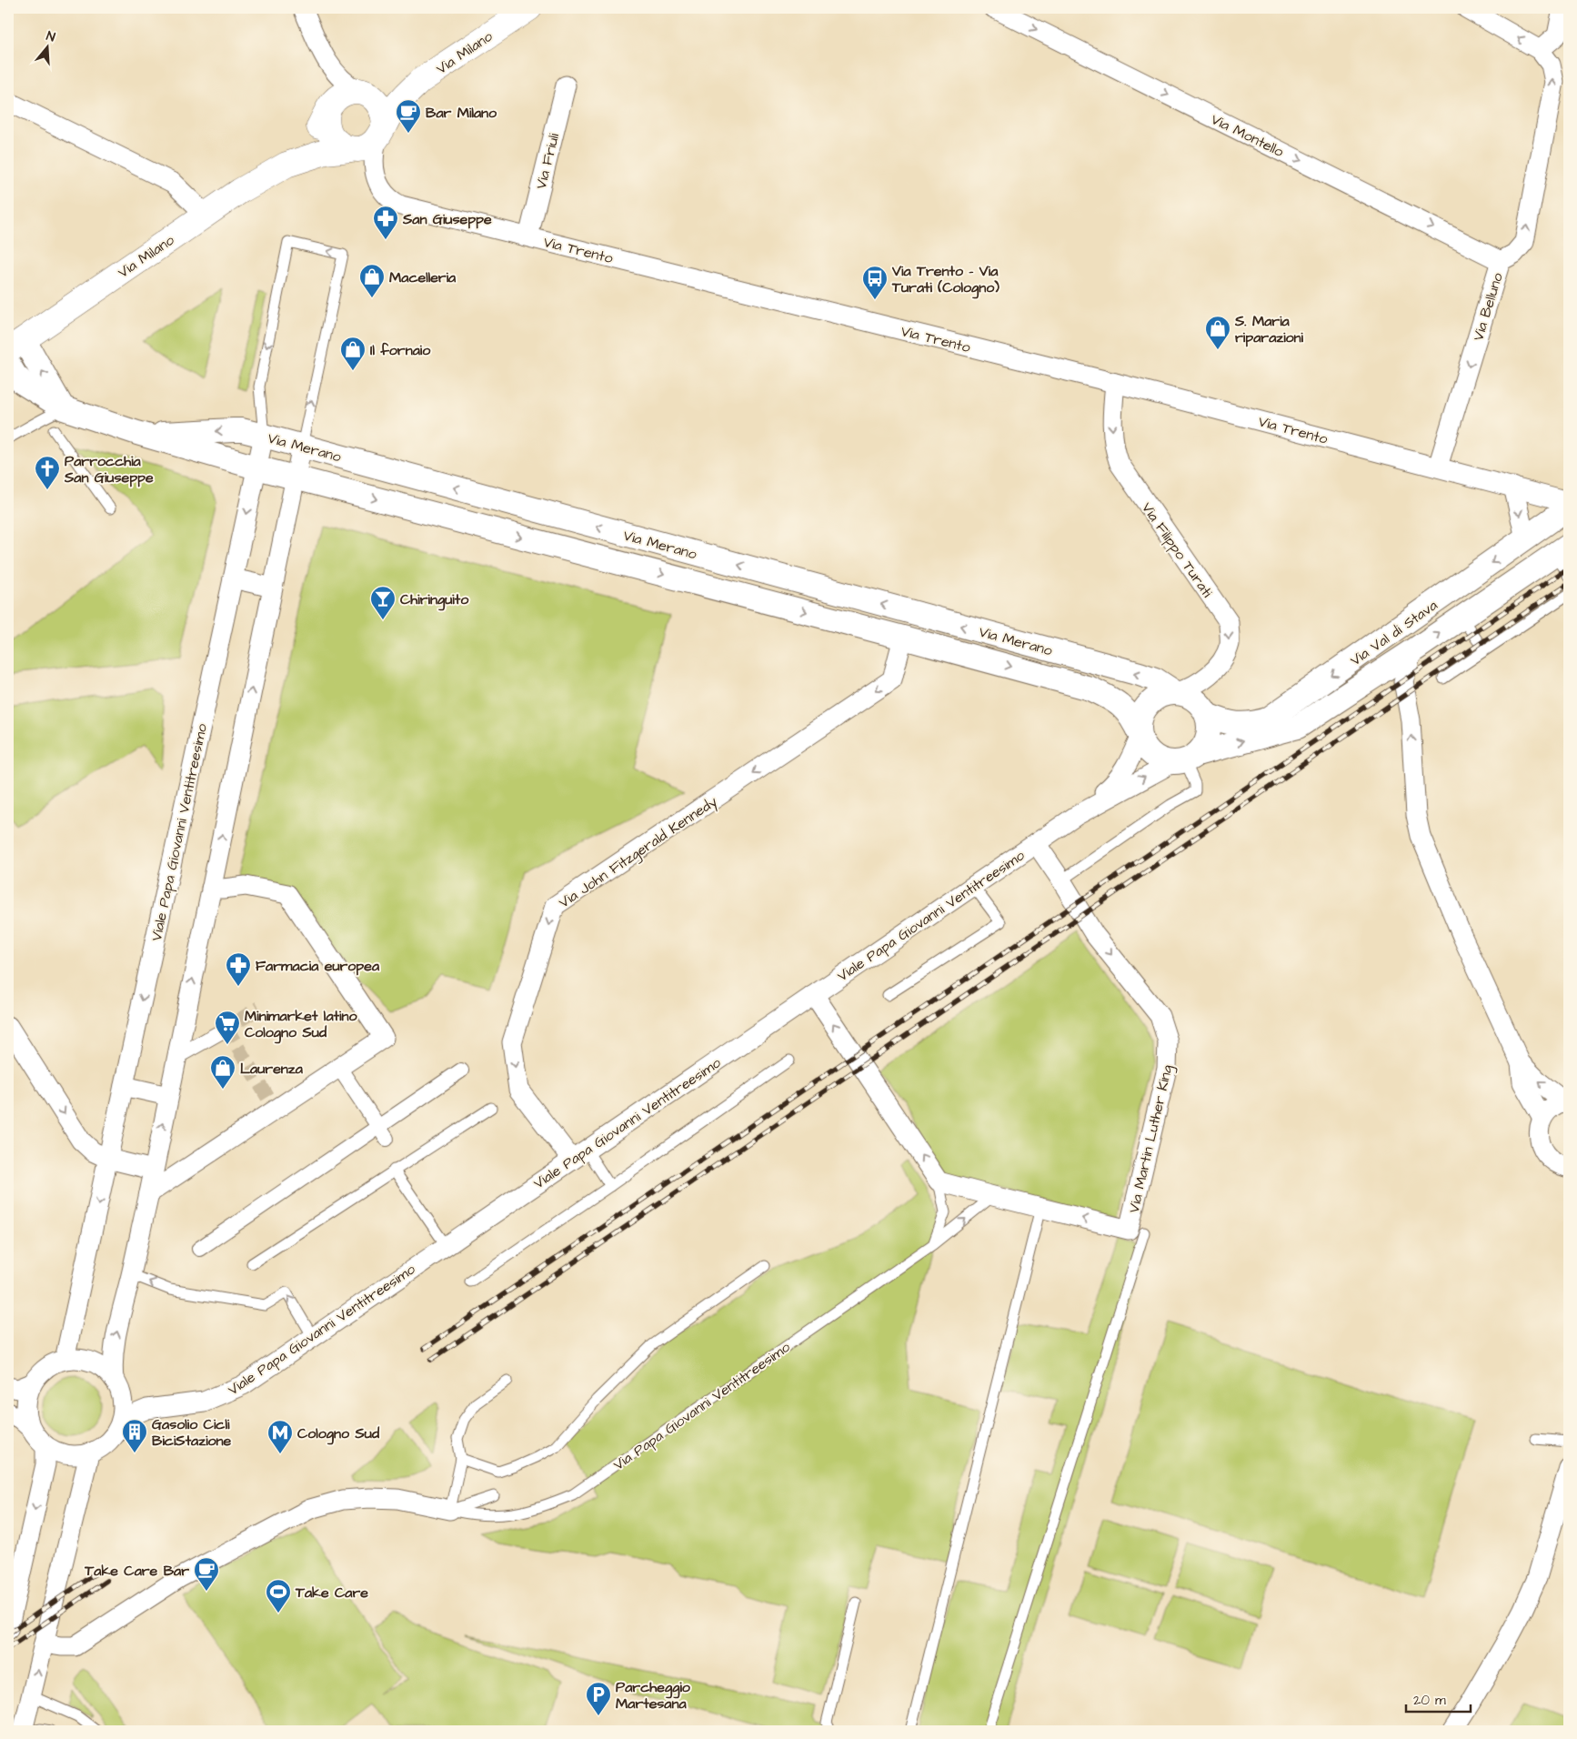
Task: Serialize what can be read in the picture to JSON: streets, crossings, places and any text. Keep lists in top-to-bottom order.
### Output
{
  "streets": {
    "main road": ["Via Milano"],
    "street": [
      "Via Montello",
      "Via Friuli",
      "Via Trento",
      "Via Belluno",
      "Via Merano",
      "Via Filippo Turati",
      "Via Val di Stava",
      "Viale Papa Giovanni Ventitreesimo",
      "Via John Fitzgerald Kennedy",
      "Via Martin Luther King",
      "Via Papa Giovanni Ventitreesimo"
    ]
  },
  "crossings": [
    ["Via Milano", "Via Trento"],
    ["Via Montello", "Via Belluno"],
    ["Via Friuli", "Via Trento"],
    ["Via Trento", "Via Belluno"],
    ["Via Trento", "Via Filippo Turati"],
    ["Via Merano", "Via Filippo Turati"],
    ["Via Merano", "Via Val di Stava"],
    ["Via Merano", "Viale Papa Giovanni Ventitreesimo"],
    ["Via Merano", "Via John Fitzgerald Kennedy"],
    ["Via Filippo Turati", "Via Val di Stava"],
    ["Via Filippo Turati", "Viale Papa Giovanni Ventitreesimo"],
    ["Via Val di Stava", "Viale Papa Giovanni Ventitreesimo"],
    ["Viale Papa Giovanni Ventitreesimo", "Via John Fitzgerald Kennedy"],
    ["Viale Papa Giovanni Ventitreesimo", "Via Martin Luther King"]
  ],
  "one_way": [
    "Via Montello",
    "Via Filippo Turati",
    "Via John Fitzgerald Kennedy",
    "Via Martin Luther King"
  ],
  "places": {
    "cafe": ["Bar Milano", "Take Care Bar"],
    "pharmacy": ["San Giuseppe", "Farmacia europea"],
    "shop": [
      "Macelleria",
      "S. Maria riparazioni",
      "Il fornaio",
      "Laurenza"
    ],
    "bus stop": ["Via Trento - Via Turati (Cologno)"],
    "church": ["Parrocchia San Giuseppe"],
    "bar": ["Chiringuito"],
    "supermarket": ["Minimarket latino Cologno Sud"],
    "building": ["Gasolio Cicli BiciStazione"],
    "metro station": ["Cologno Sud"],
    "sports": ["Take Care"],
    "parking": ["Parcheggio Martesana"]
  },
  "scale_bar": "20 m",
  "north": "top"
}
